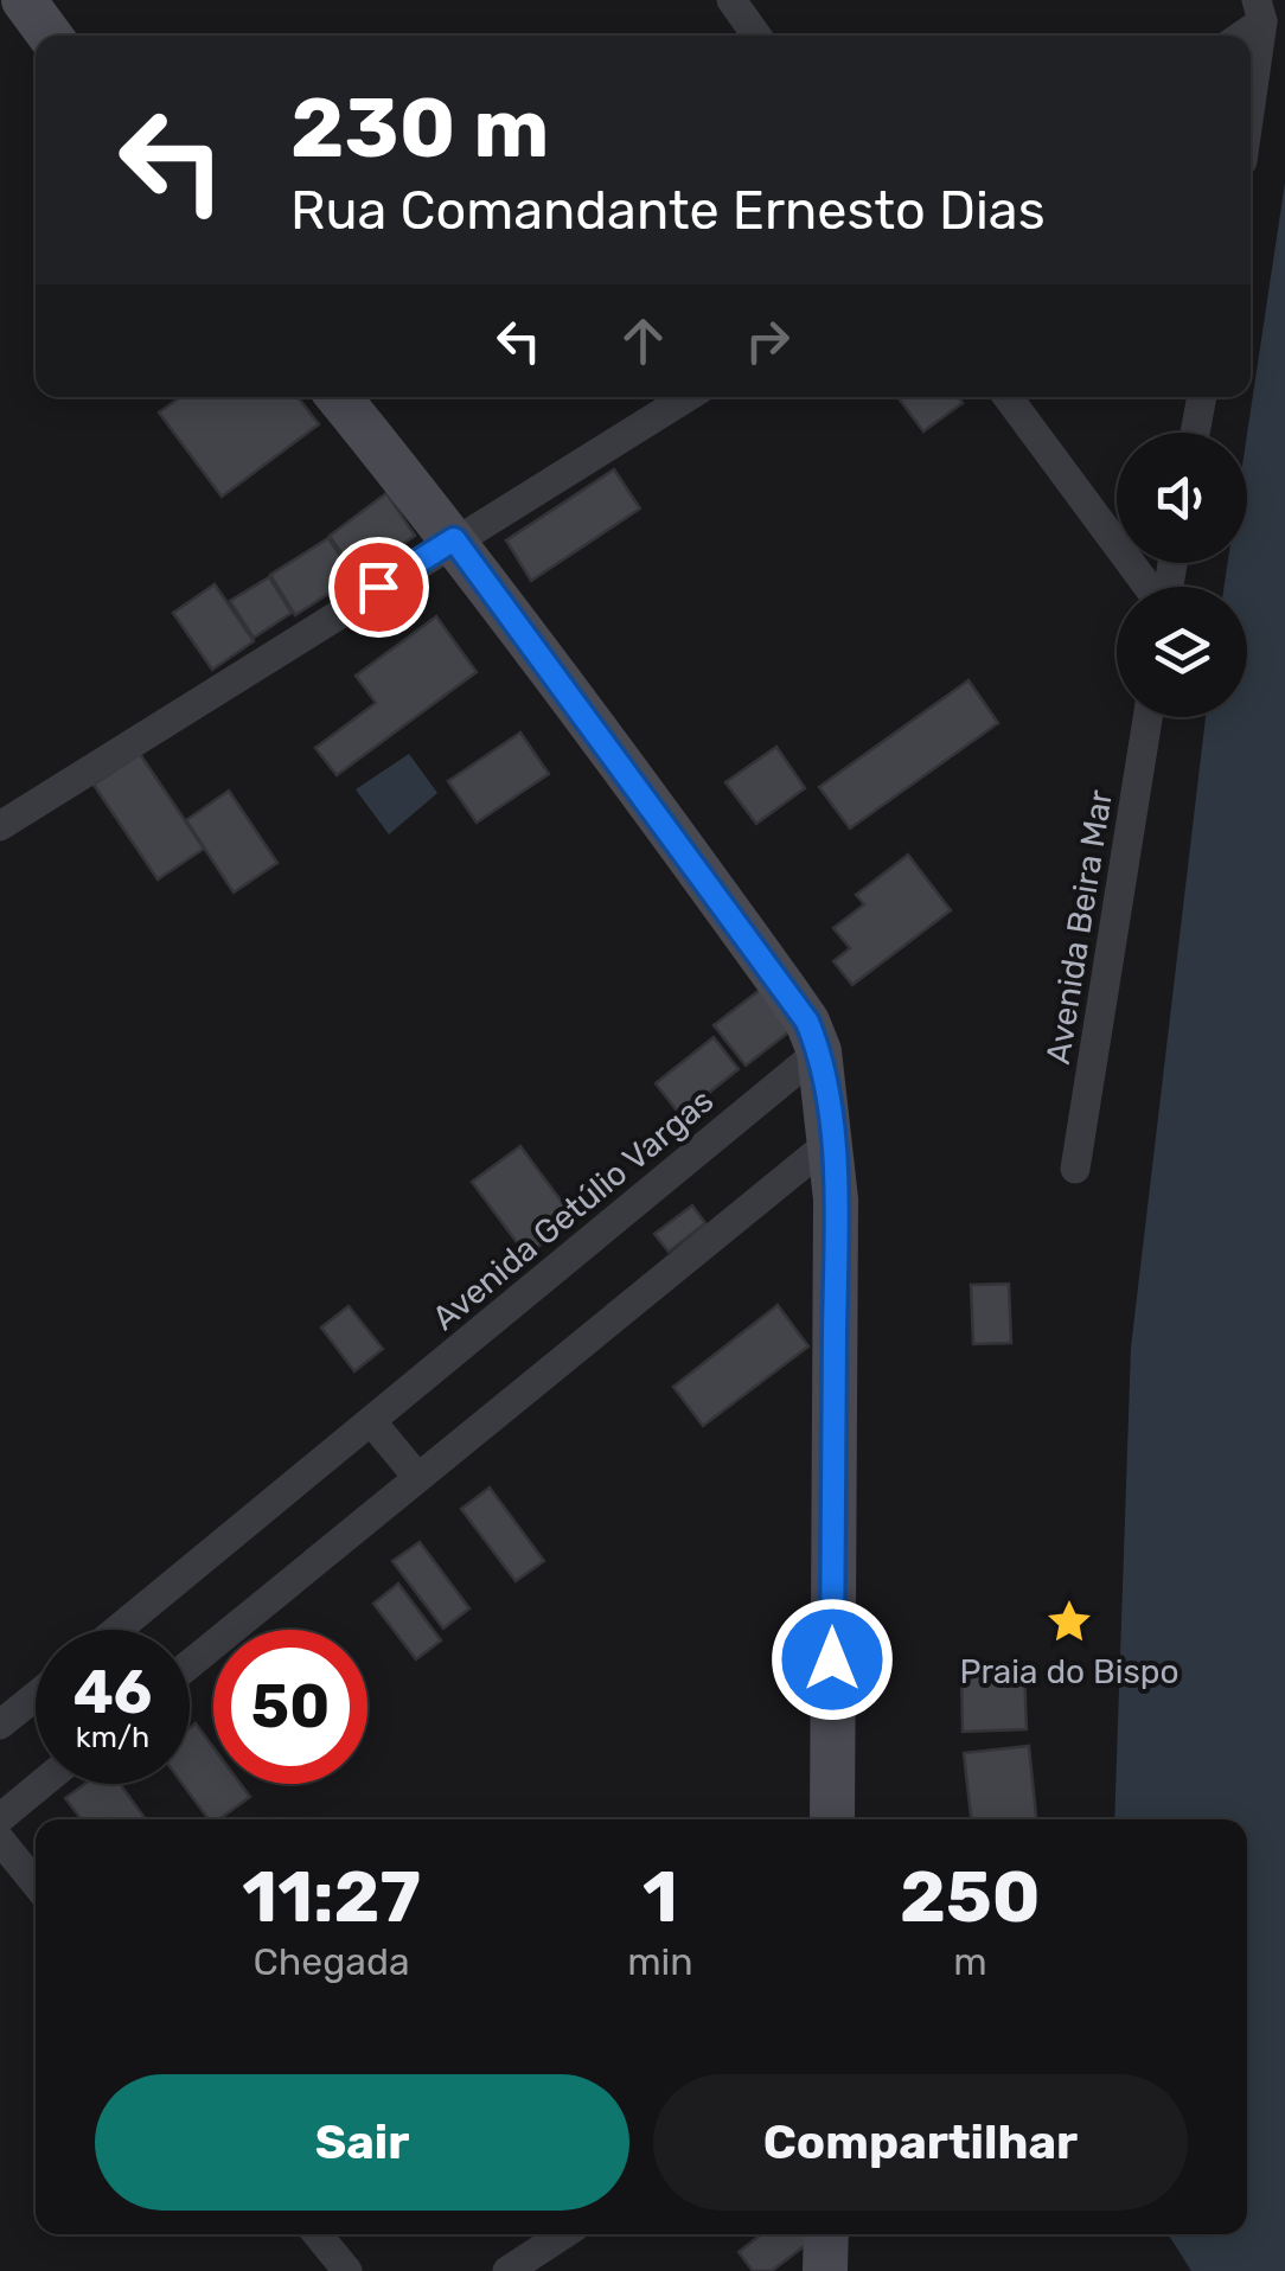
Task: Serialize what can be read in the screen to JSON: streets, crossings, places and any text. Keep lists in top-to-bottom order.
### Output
{
  "streets": {
    "street": ["Avenida Beira Mar", "Avenida Getúlio Vargas"]
  },
  "places": {
    "place": ["Praia do Bispo"]
  },
  "page": {
    "turn": ["230 m", "Rua Comandante Ernesto Dias"],
    "speed": "46 km/h",
    "limit": "50",
    "eta": [
      "11:27",
      "Chegada",
      "1",
      "min",
      "250",
      "m"
    ],
    "buttons": ["Sair", "Compartilhar"]
  }
}
